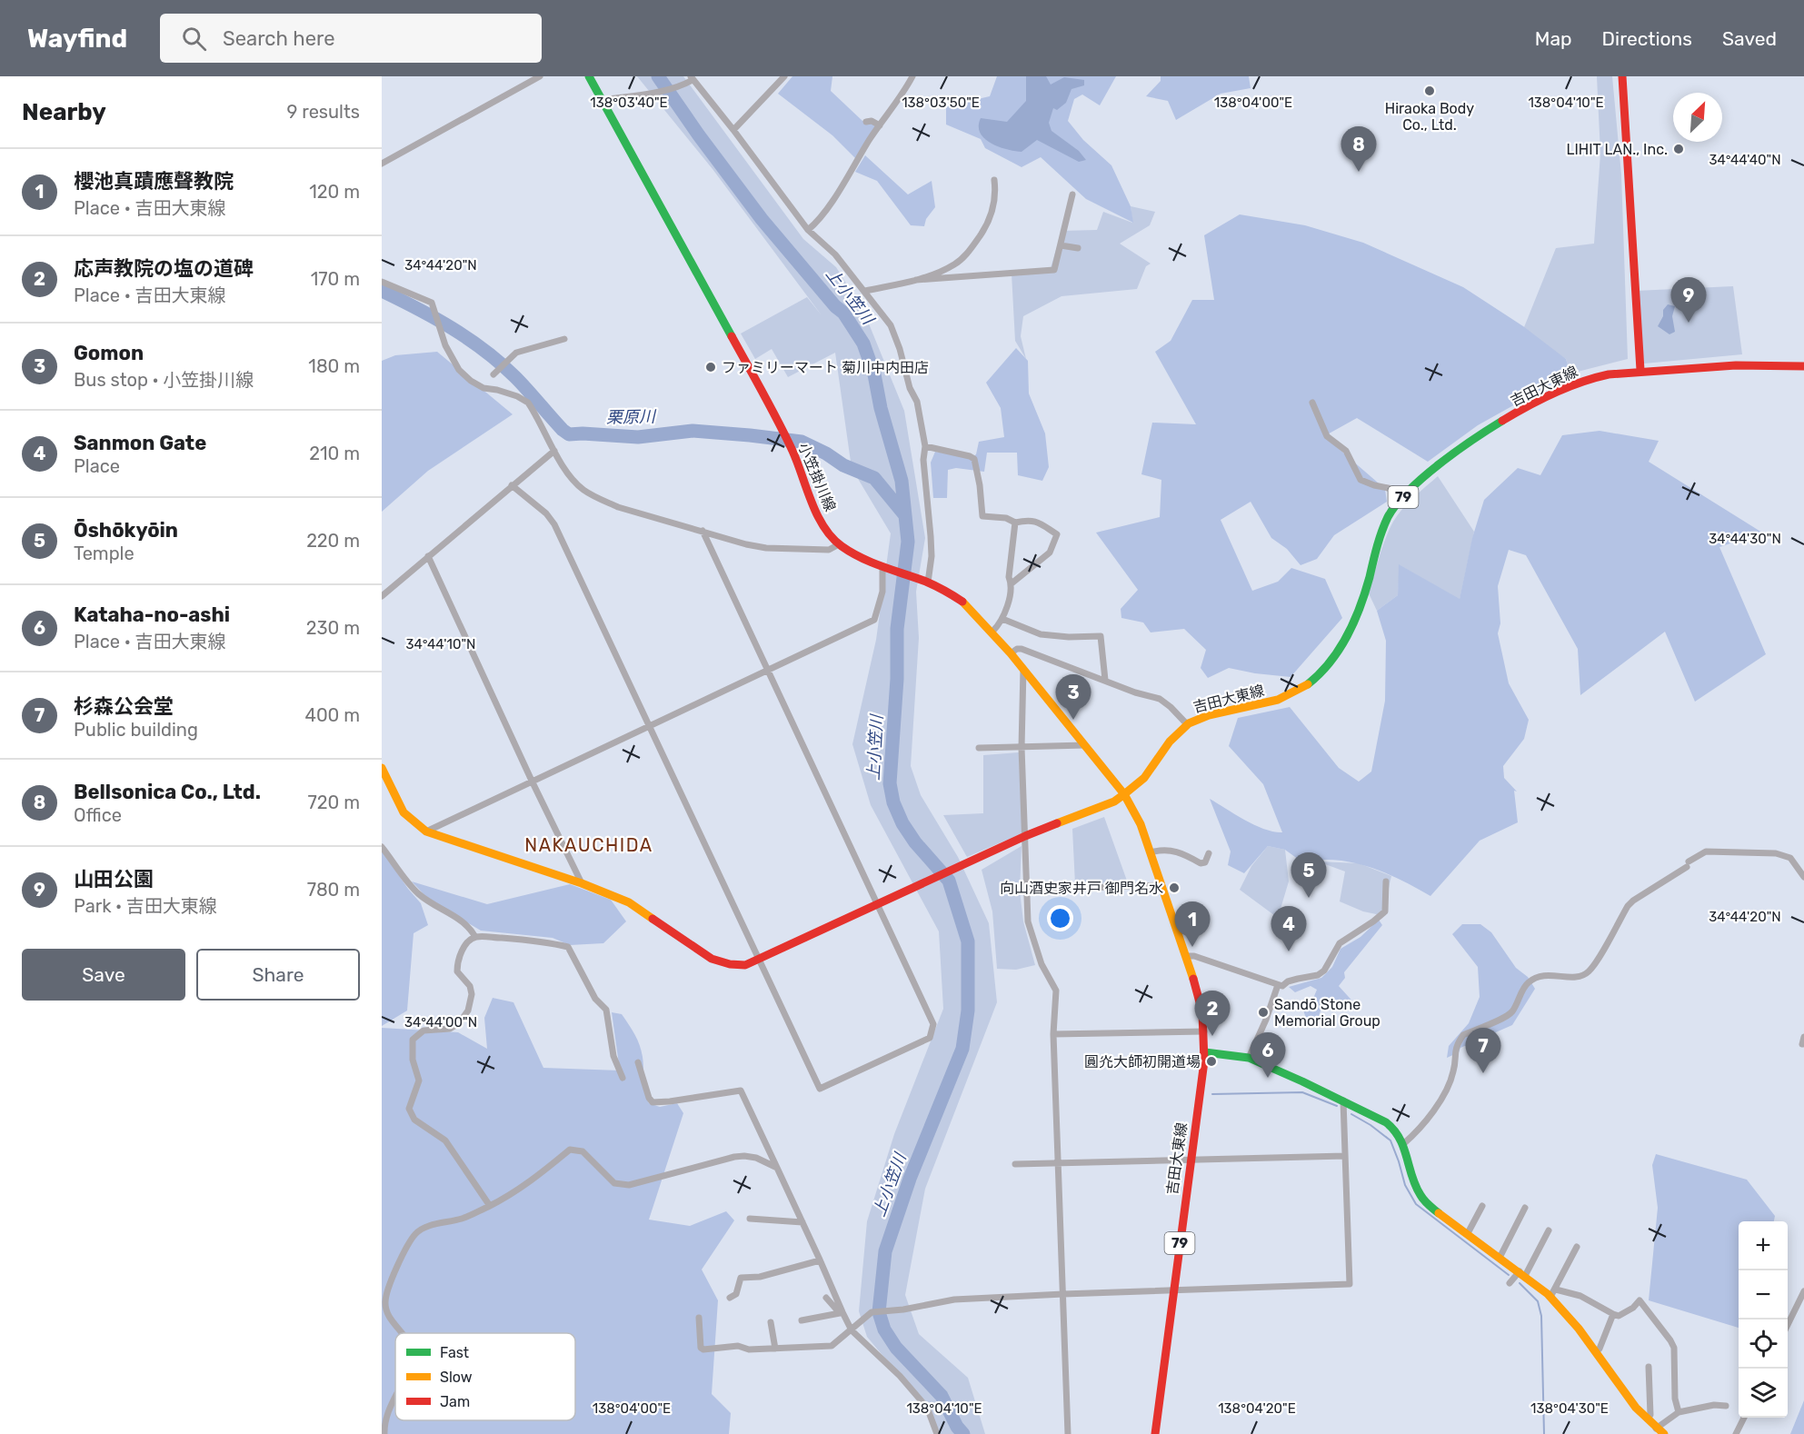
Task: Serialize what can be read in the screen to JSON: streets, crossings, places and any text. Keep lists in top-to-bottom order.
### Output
{
  "streets": {
    "main road": ["吉田大東線", "小笠掛川線", "79"]
  },
  "crossings": [
    ["吉田大東線", "小笠掛川線"]
  ],
  "districts": ["NAKAUCHIDA"],
  "water": ["上小笠川", "栗原川"],
  "places": [
    "Hiraoka Body Co., Ltd.",
    "LIHIT LAN., Inc.",
    "ファミリーマート 菊川中内田店",
    "向山酒史家井戸 御門名水",
    "Sandō Stone Memorial Group",
    "圓灮大師初開道場"
  ],
  "legend": ["Fast", "Slow", "Jam"],
  "north": "top right",
  "page": {
    "header": "Wayfind",
    "search": "Search here",
    "nav": ["Map", "Directions", "Saved"],
    "heading": ["Nearby", "9 results"],
    "pins": [
      "8",
      "9",
      "3",
      "5",
      "1",
      "4",
      "2",
      "7",
      "6"
    ],
    "list": [
      {
        "mark": "1",
        "name": "櫻池真蹟應聲教院",
        "note": "Place · 吉田大東線",
        "value": "120 m"
      },
      {
        "mark": "2",
        "name": "応声教院の塩の道碑",
        "note": "Place · 吉田大東線",
        "value": "170 m"
      },
      {
        "mark": "3",
        "name": "Gomon",
        "note": "Bus stop · 小笠掛川線",
        "value": "180 m"
      },
      {
        "mark": "4",
        "name": "Sanmon Gate",
        "note": "Place",
        "value": "210 m"
      },
      {
        "mark": "5",
        "name": "Ōshōkyōin",
        "note": "Temple",
        "value": "220 m"
      },
      {
        "mark": "6",
        "name": "Kataha-no-ashi",
        "note": "Place · 吉田大東線",
        "value": "230 m"
      },
      {
        "mark": "7",
        "name": "杉森公会堂",
        "note": "Public building",
        "value": "400 m"
      },
      {
        "mark": "8",
        "name": "Bellsonica Co., Ltd.",
        "note": "Office",
        "value": "720 m"
      },
      {
        "mark": "9",
        "name": "山田公園",
        "note": "Park · 吉田大東線",
        "value": "780 m"
      }
    ],
    "buttons": ["Save", "Share"],
    "map_buttons": ["+", "−"]
  },
  "coordinates": [
    "138°03'40\"E",
    "138°03'50\"E",
    "138°04'00\"E",
    "138°04'10\"E",
    "34°44'40\"N",
    "34°44'20\"N",
    "34°44'30\"N",
    "34°44'10\"N",
    "34°44'00\"N",
    "138°04'20\"E",
    "138°04'30\"E"
  ]
}
